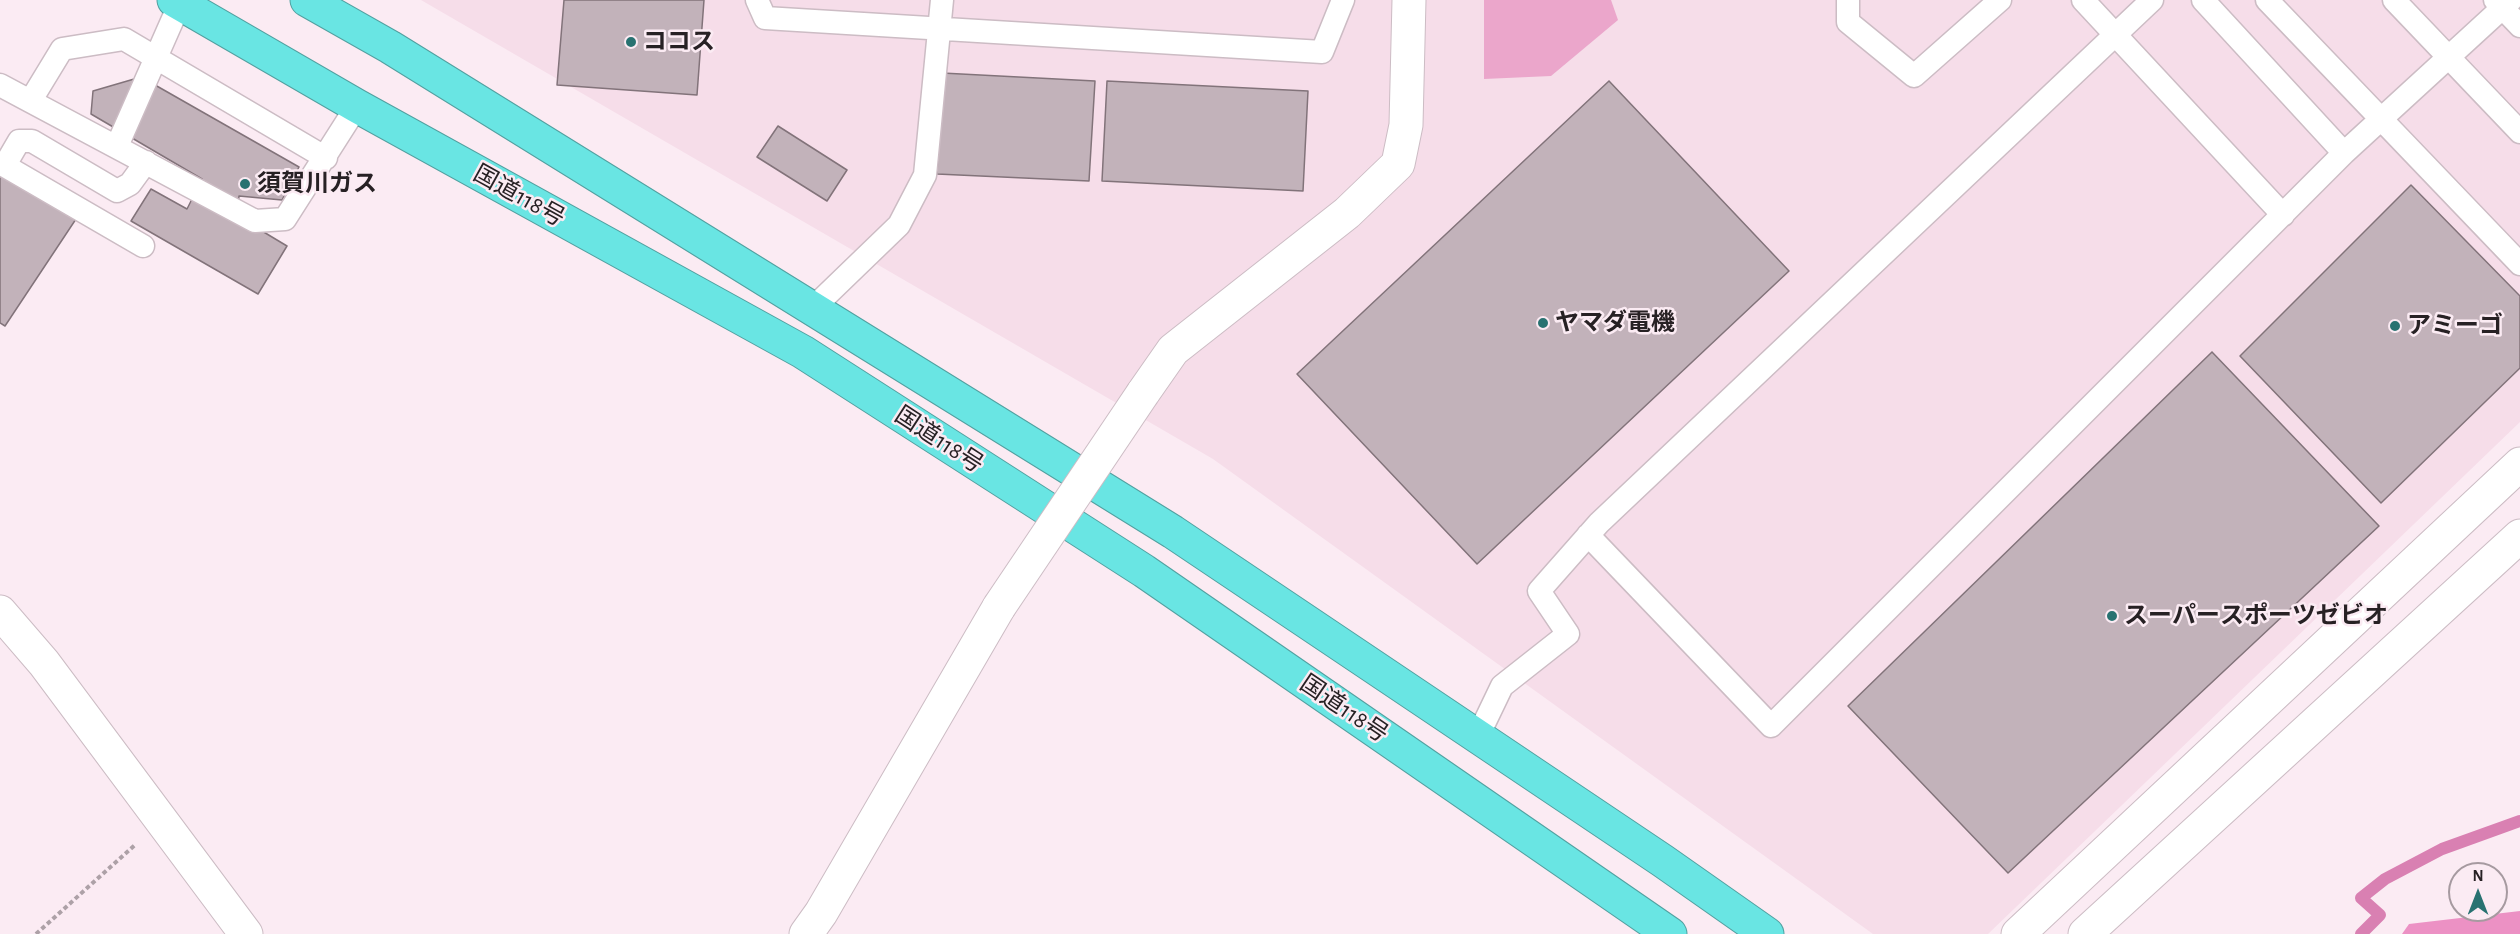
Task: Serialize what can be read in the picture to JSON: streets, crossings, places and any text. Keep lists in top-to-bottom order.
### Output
{
  "streets": {
    "highway": ["国道118号"]
  },
  "places": [
    "ココス",
    "須賀川ガス",
    "ヤマダ電機",
    "アミーゴ",
    "スーパースポーツゼビオ"
  ],
  "north": "top"
}
